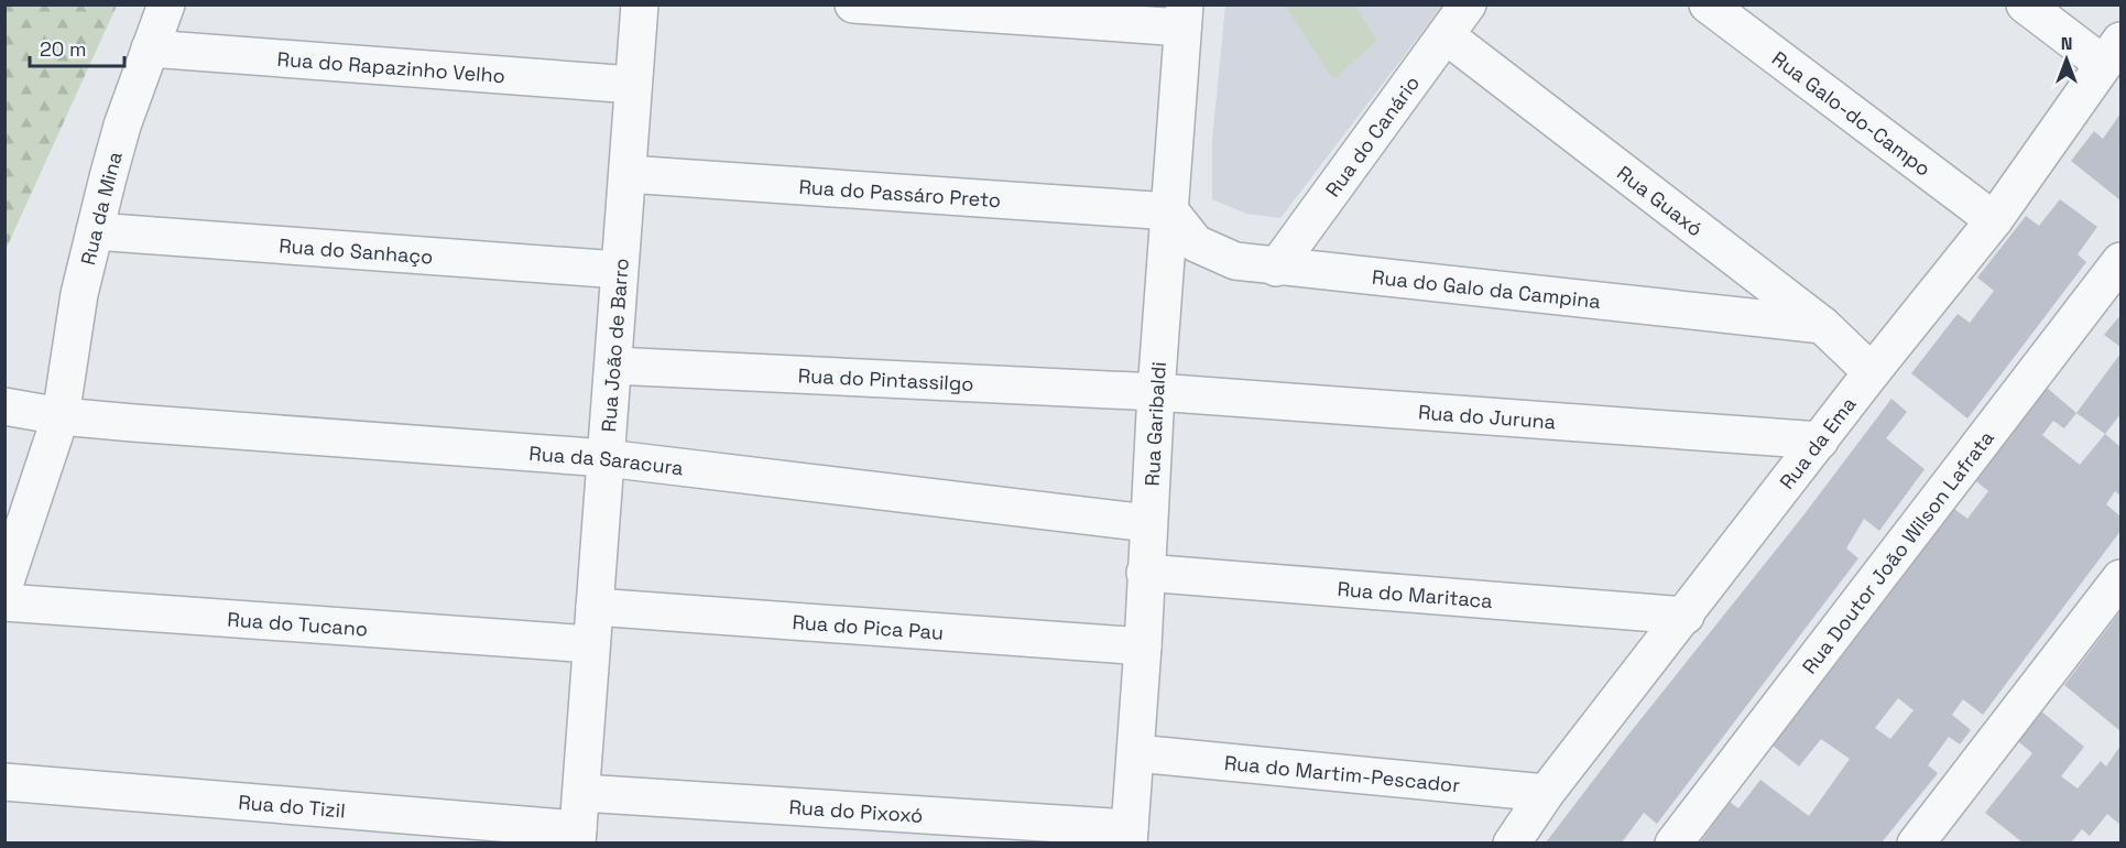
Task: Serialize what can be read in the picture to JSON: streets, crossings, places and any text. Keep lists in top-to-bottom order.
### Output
{
  "streets": {
    "street": [
      "Rua do Rapazinho Velho",
      "Rua Galo-do-Campo",
      "Rua do Canário",
      "Rua do Passáro Preto",
      "Rua Guaxó",
      "Rua da Mina",
      "Rua do Sanhaço",
      "Rua do Galo da Campina",
      "Rua João de Barro",
      "Rua do Pintassilgo",
      "Rua do Juruna",
      "Rua Garibaldi",
      "Rua da Ema",
      "Rua da Saracura",
      "Rua Doutor João Wilson Lafrata",
      "Rua do Maritaca",
      "Rua do Tucano",
      "Rua do Pica Pau",
      "Rua do Martim-Pescador",
      "Rua do Tizil",
      "Rua do Pixoxó"
    ]
  },
  "crossings": [
    ["Rua do Rapazinho Velho", "Rua da Mina"],
    ["Rua do Rapazinho Velho", "Rua João de Barro"],
    ["Rua Galo-do-Campo", "Rua da Ema"],
    ["Rua do Canário", "Rua Guaxó"],
    ["Rua do Canário", "Rua do Galo da Campina"],
    ["Rua do Passáro Preto", "Rua do Galo da Campina"],
    ["Rua do Passáro Preto", "Rua João de Barro"],
    ["Rua do Passáro Preto", "Rua Garibaldi"],
    ["Rua Guaxó", "Rua do Galo da Campina"],
    ["Rua Guaxó", "Rua da Ema"],
    ["Rua da Mina", "Rua do Sanhaço"],
    ["Rua da Mina", "Rua da Saracura"],
    ["Rua do Sanhaço", "Rua João de Barro"],
    ["Rua do Galo da Campina", "Rua Garibaldi"],
    ["Rua João de Barro", "Rua do Pintassilgo"],
    ["Rua João de Barro", "Rua da Saracura"],
    ["Rua João de Barro", "Rua do Tucano"],
    ["Rua João de Barro", "Rua do Pica Pau"],
    ["Rua João de Barro", "Rua do Tizil"],
    ["Rua João de Barro", "Rua do Pixoxó"],
    ["Rua do Pintassilgo", "Rua do Juruna"],
    ["Rua do Pintassilgo", "Rua Garibaldi"],
    ["Rua do Juruna", "Rua Garibaldi"],
    ["Rua do Juruna", "Rua da Ema"],
    ["Rua Garibaldi", "Rua da Saracura"],
    ["Rua Garibaldi", "Rua do Maritaca"],
    ["Rua Garibaldi", "Rua do Pica Pau"],
    ["Rua Garibaldi", "Rua do Martim-Pescador"],
    ["Rua Garibaldi", "Rua do Pixoxó"],
    ["Rua da Ema", "Rua do Maritaca"],
    ["Rua da Ema", "Rua do Martim-Pescador"]
  ],
  "scale_bar": "20 m",
  "north": "top"
}
